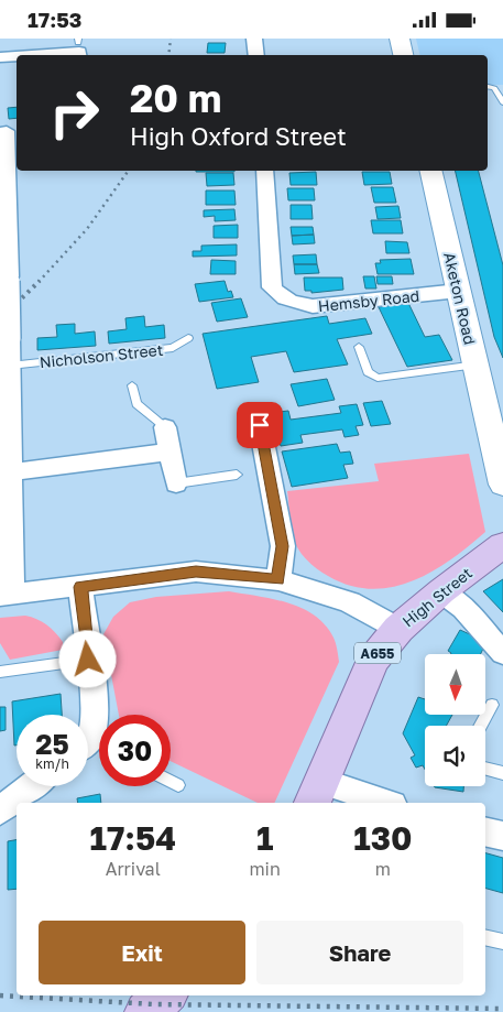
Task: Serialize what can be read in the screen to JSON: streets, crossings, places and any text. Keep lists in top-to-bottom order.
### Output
{
  "streets": {
    "main road": ["Aketon Road", "High Street", "A655"],
    "street": ["Hemsby Road"],
    "lane": ["Nicholson Street"]
  },
  "crossings": [
    ["Aketon Road", "Hemsby Road"]
  ],
  "north": "bottom",
  "page": {
    "status": "17:53",
    "turn": ["20 m", "High Oxford Street"],
    "speed": "25 km/h",
    "limit": "30",
    "eta": [
      "17:54",
      "Arrival",
      "1",
      "min",
      "130",
      "m"
    ],
    "buttons": ["Exit", "Share"]
  }
}
